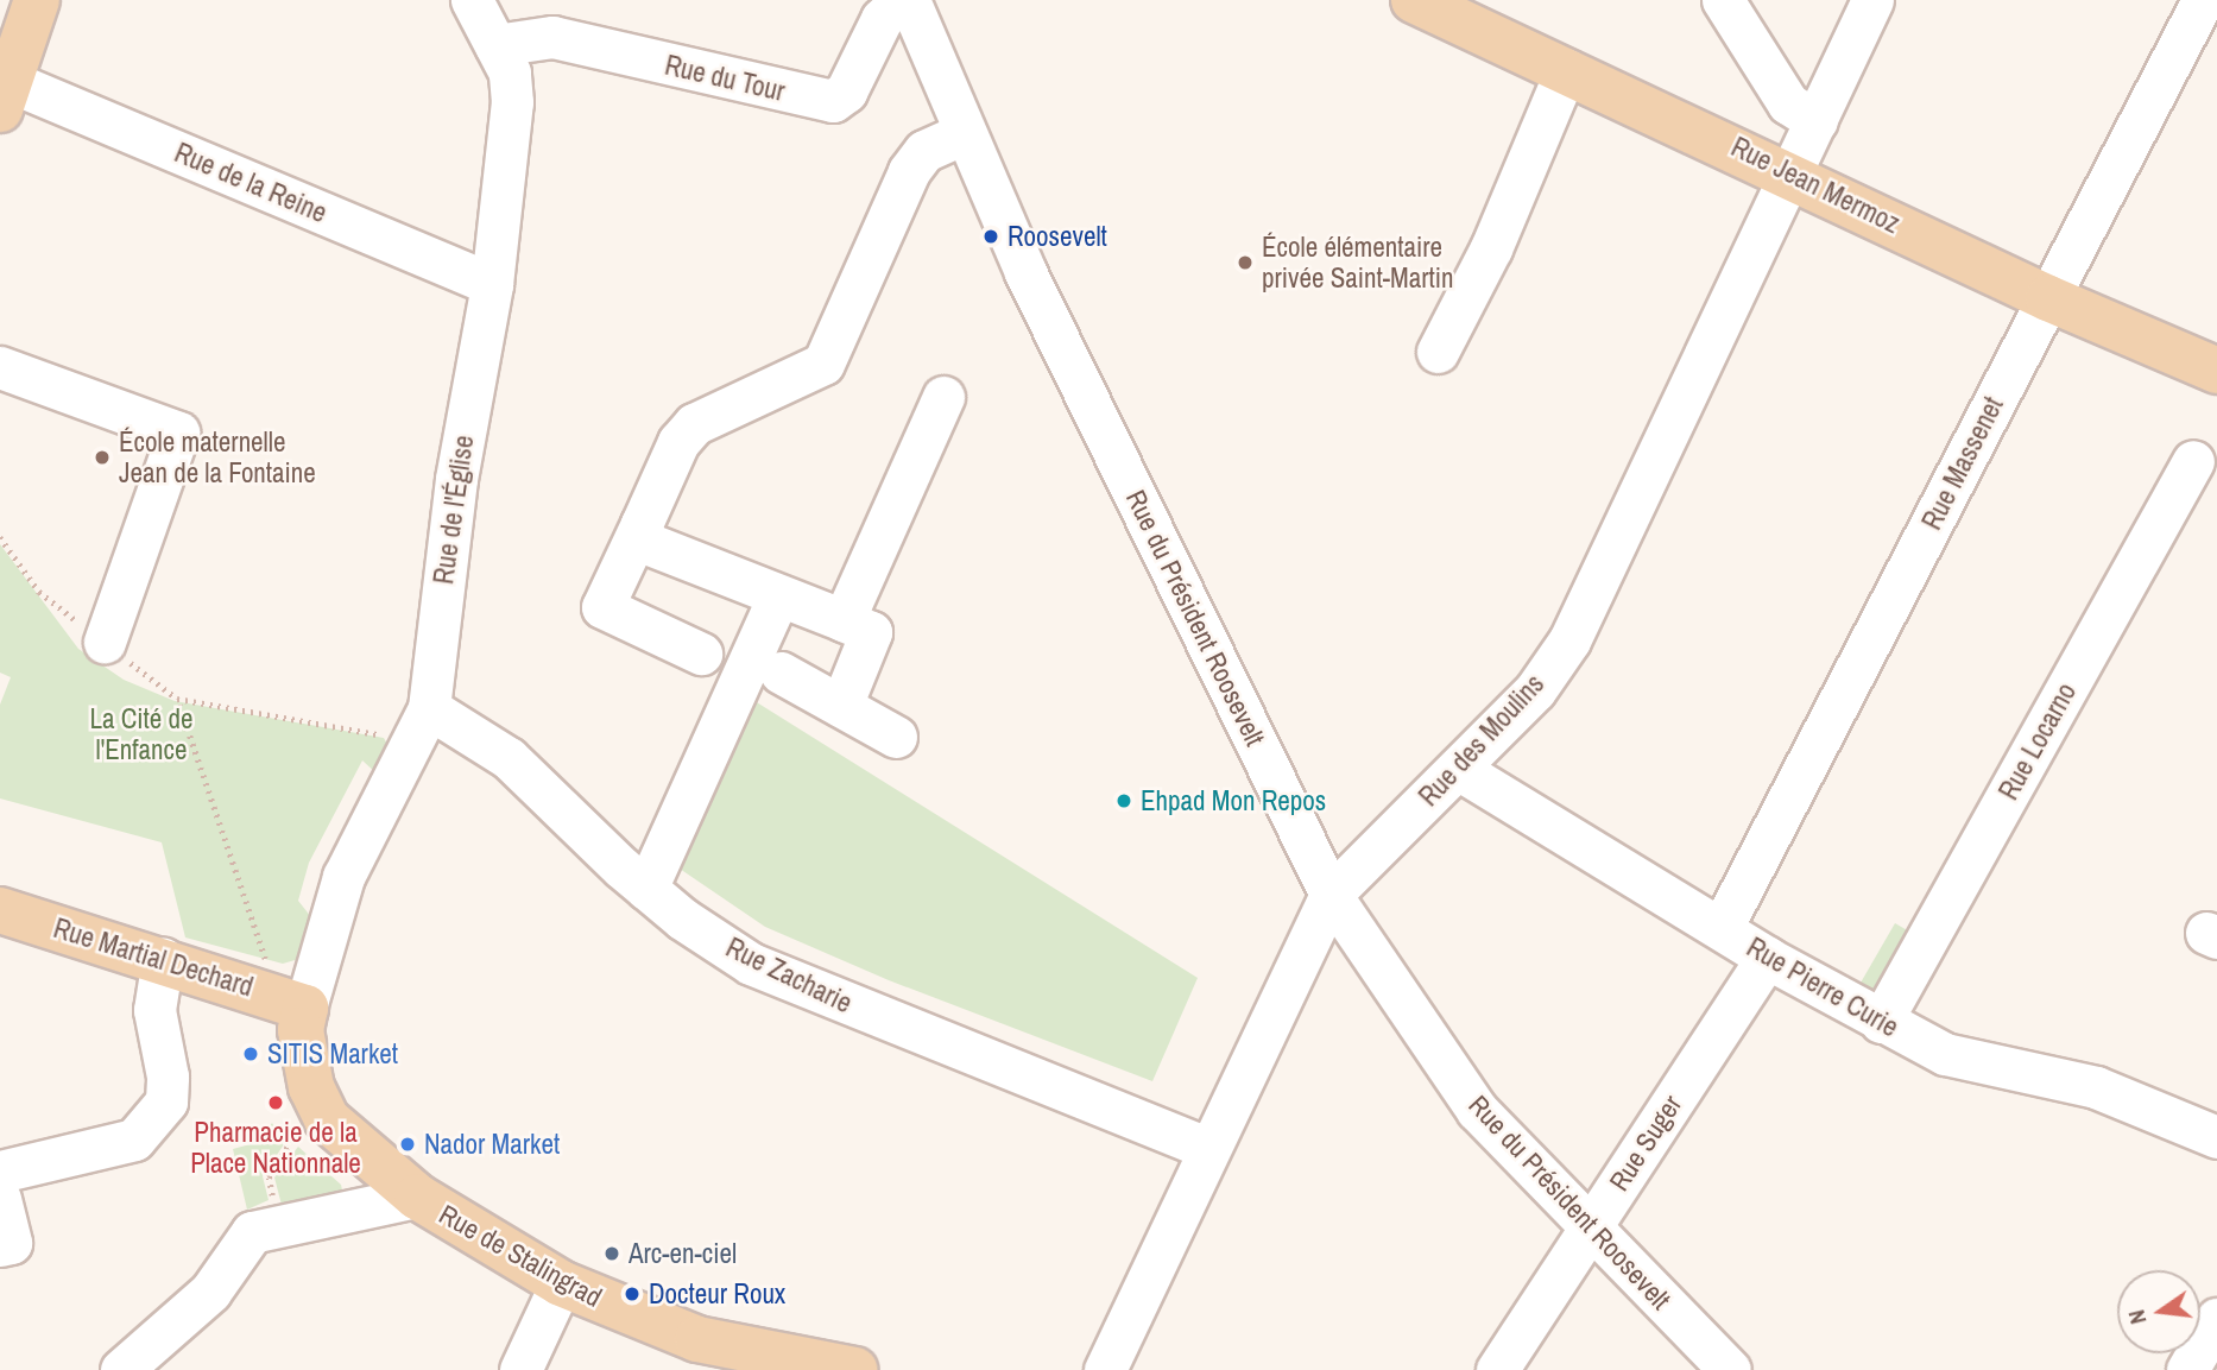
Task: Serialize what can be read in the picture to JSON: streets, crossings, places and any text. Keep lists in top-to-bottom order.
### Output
{
  "streets": {
    "main road": ["Rue Jean Mermoz", "Rue Martial Dechard", "Rue de Stalingrad"],
    "street": [
      "Rue du Tour",
      "Rue de la Reine",
      "Rue Massenet",
      "Rue de l'Église",
      "Rue du Président Roosevelt",
      "Rue des Moulins",
      "Rue Locarno",
      "Rue Zacharie",
      "Rue Pierre Curie",
      "Rue Suger"
    ]
  },
  "crossings": [
    ["Rue du Tour", "Rue de l'Église"],
    ["Rue de la Reine", "Rue de l'Église"],
    ["Rue Jean Mermoz", "Rue Massenet"],
    ["Rue Jean Mermoz", "Rue des Moulins"],
    ["Rue Massenet", "Rue Pierre Curie"],
    ["Rue de l'Église", "Rue Martial Dechard"],
    ["Rue de l'Église", "Rue Zacharie"],
    ["Rue de l'Église", "Rue de Stalingrad"],
    ["Rue du Président Roosevelt", "Rue des Moulins"],
    ["Rue du Président Roosevelt", "Rue Suger"],
    ["Rue des Moulins", "Rue Zacharie"],
    ["Rue des Moulins", "Rue Pierre Curie"],
    ["Rue Locarno", "Rue Pierre Curie"],
    ["Rue Martial Dechard", "Rue de Stalingrad"],
    ["Rue Pierre Curie", "Rue Suger"]
  ],
  "parks": ["La Cité de l'Enfance"],
  "places": [
    "Roosevelt",
    "École élémentaire privée Saint-Martin",
    "École maternelle Jean de la Fontaine",
    "Ehpad Mon Repos",
    "SITIS Market",
    "Pharmacie de la Place Nationnale",
    "Nador Market",
    "Arc-en-ciel",
    "Docteur Roux"
  ],
  "north": "left"
}
